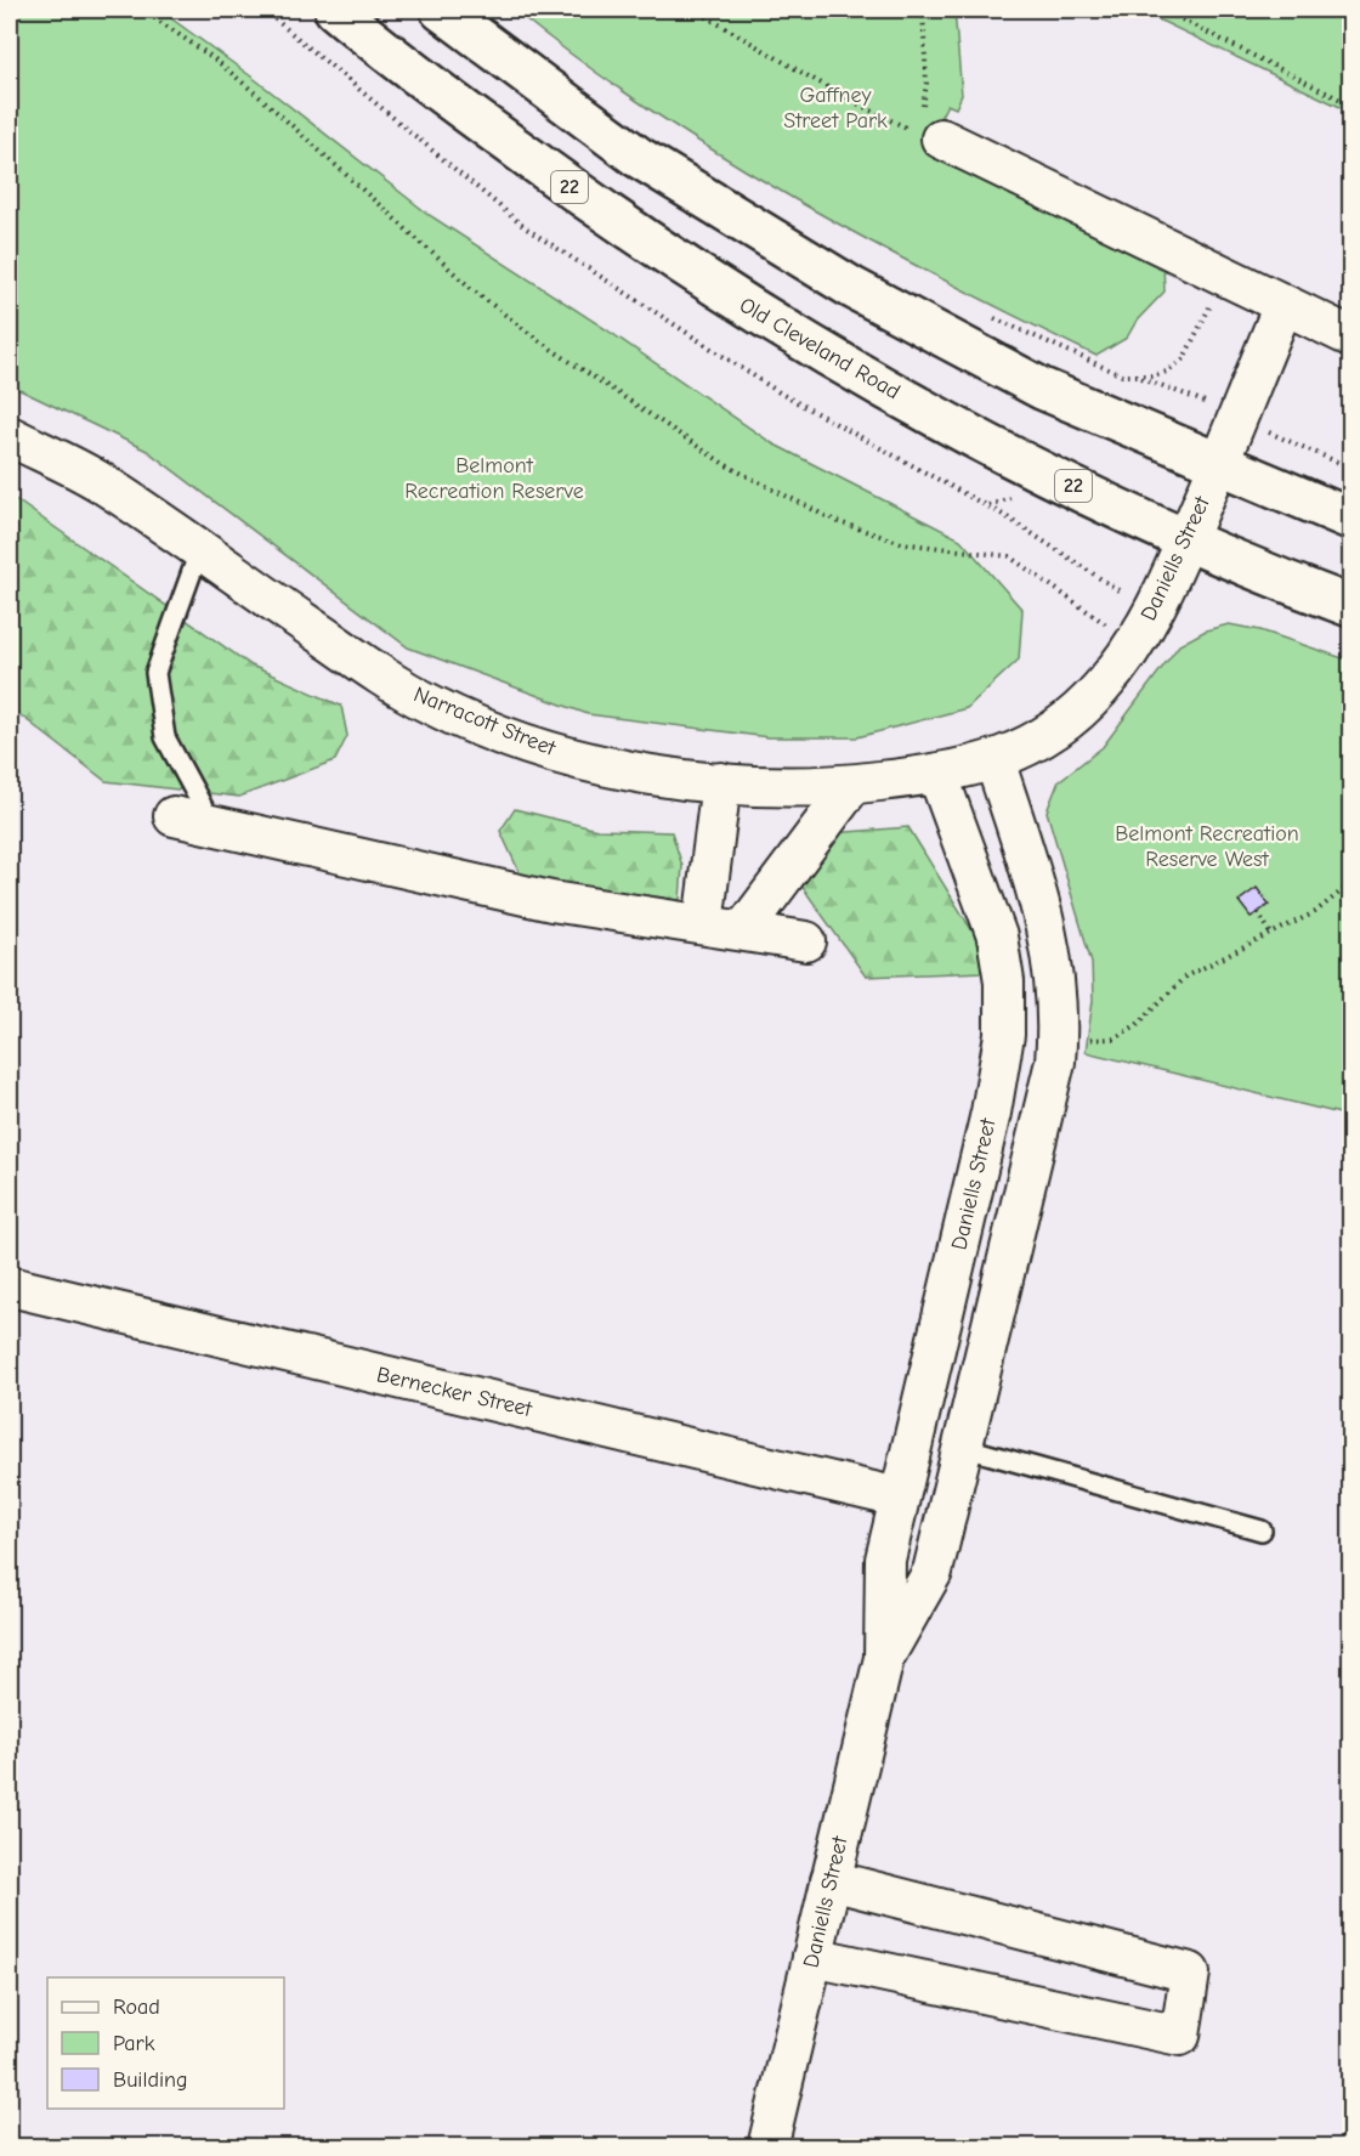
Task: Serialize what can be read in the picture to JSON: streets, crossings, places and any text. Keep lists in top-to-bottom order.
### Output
{
  "streets": {
    "highway": ["22", "Old Cleveland Road"],
    "street": ["Daniells Street", "Narracott Street", "Bernecker Street"]
  },
  "crossings": [
    ["Old Cleveland Road", "Daniells Street"],
    ["Daniells Street", "Narracott Street"],
    ["Daniells Street", "Bernecker Street"]
  ],
  "parks": ["Gaffney Street Park", "Belmont Recreation Reserve", "Belmont Recreation Reserve West"],
  "legend": ["Road", "Park", "Building"]
}
